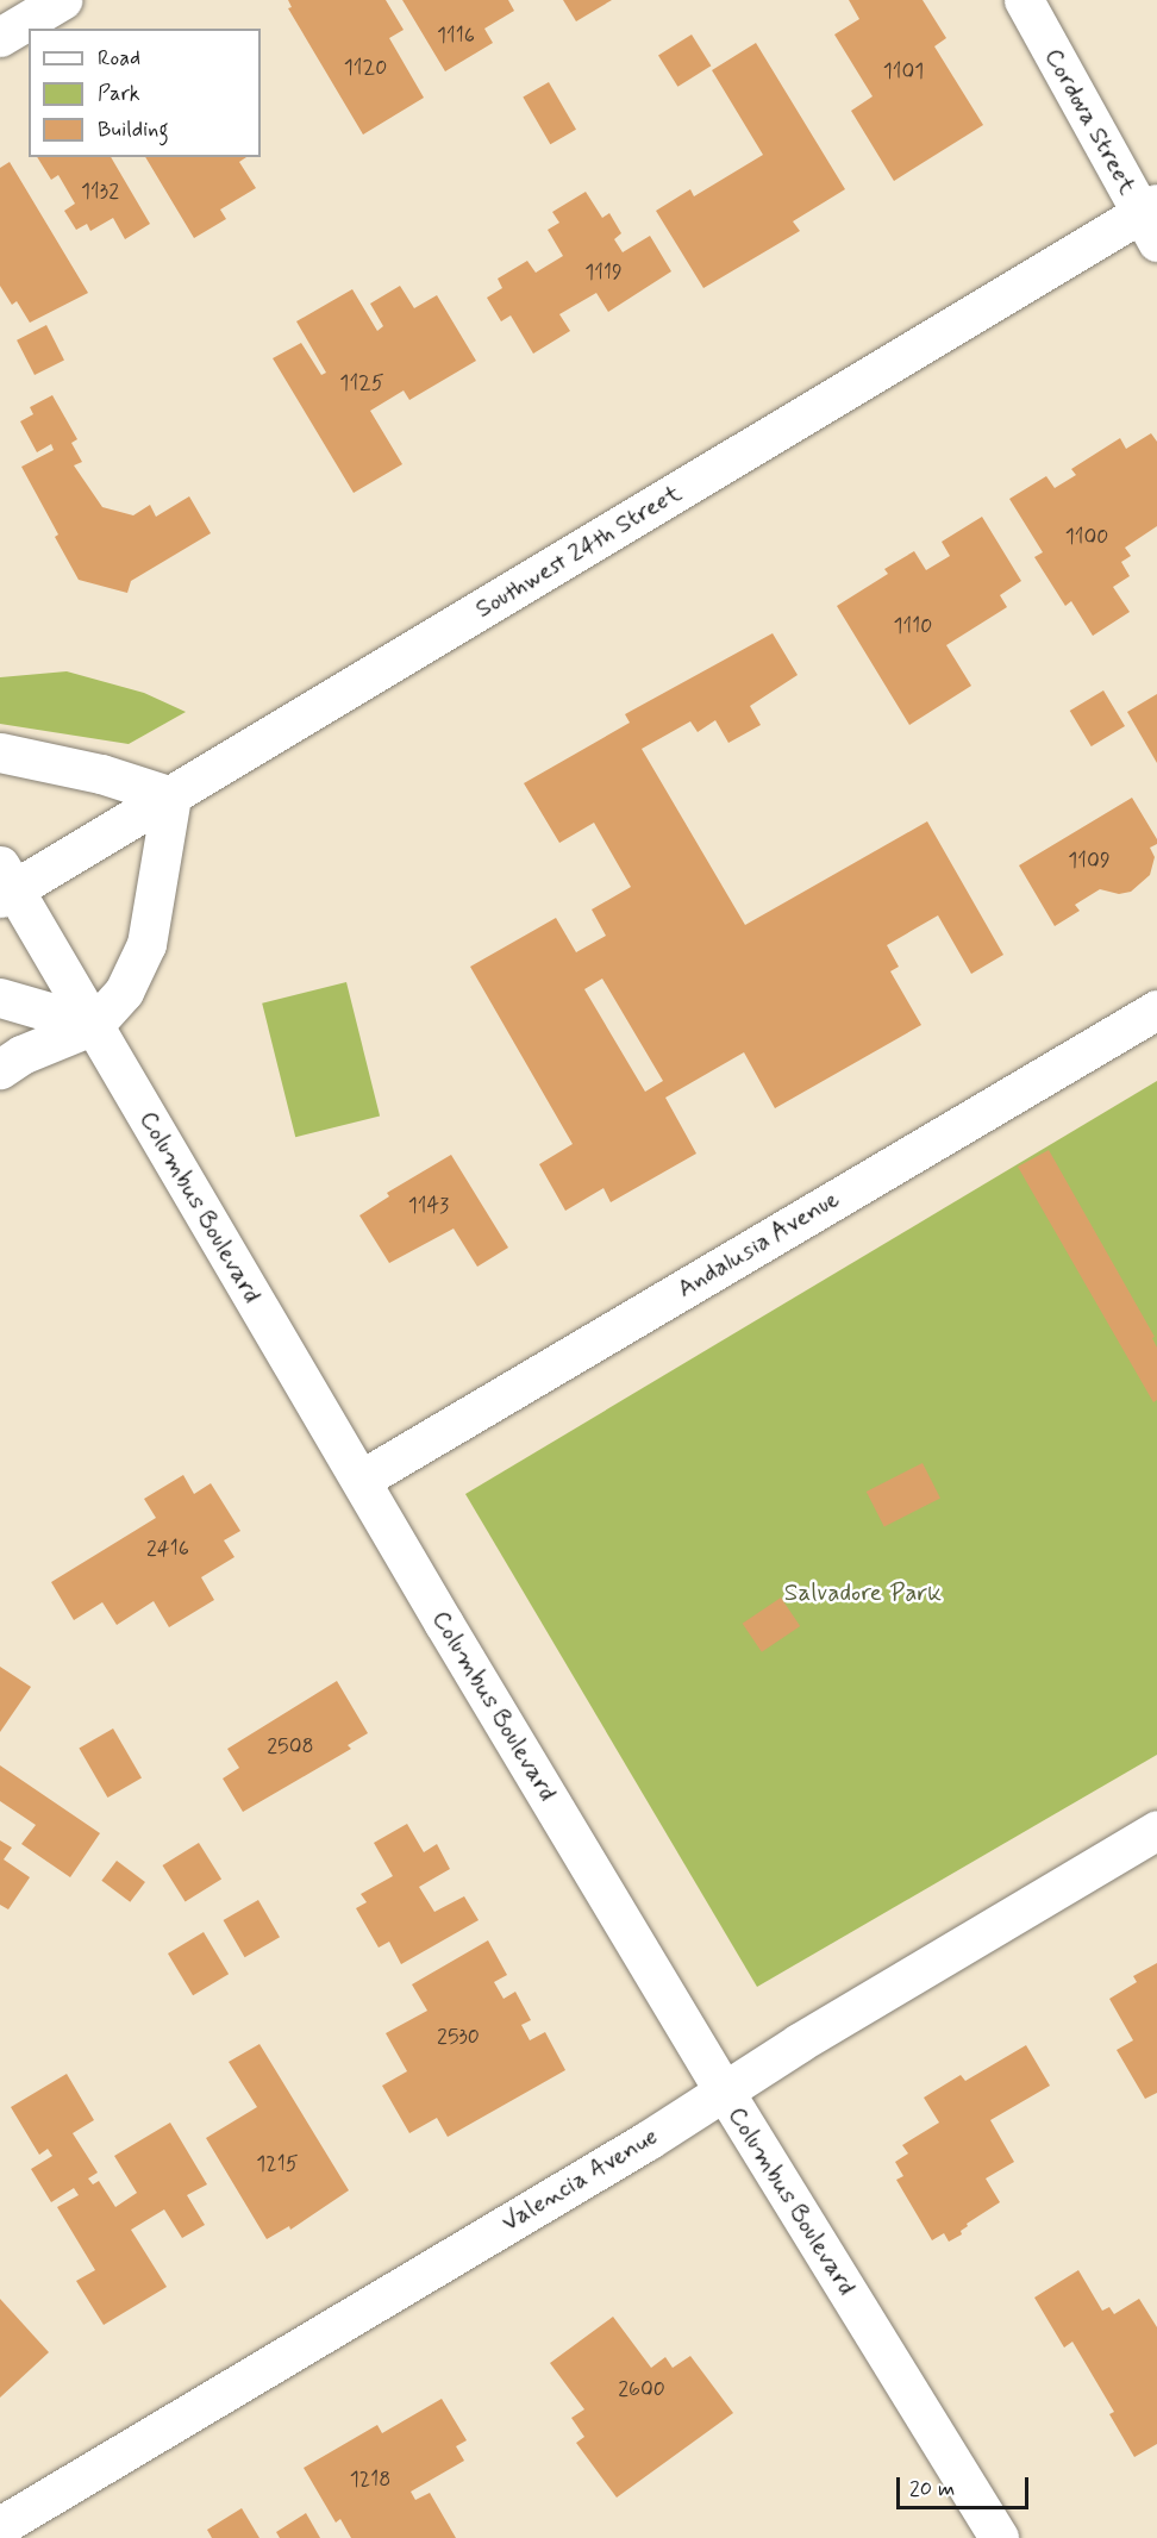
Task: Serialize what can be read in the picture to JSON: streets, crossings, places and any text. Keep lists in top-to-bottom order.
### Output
{
  "streets": {
    "street": [
      "Cordova Street",
      "Southwest 24th Street",
      "Columbus Boulevard",
      "Andalusia Avenue",
      "Valencia Avenue"
    ]
  },
  "crossings": [
    ["Cordova Street", "Southwest 24th Street"],
    ["Southwest 24th Street", "Columbus Boulevard"],
    ["Columbus Boulevard", "Andalusia Avenue"],
    ["Columbus Boulevard", "Valencia Avenue"]
  ],
  "parks": ["Salvadore Park"],
  "house_numbers": [
    "1116",
    "1120",
    "1101",
    "1132",
    "1119",
    "1125",
    "1100",
    "1110",
    "1109",
    "1143",
    "2416",
    "2508",
    "2530",
    "1215",
    "2600",
    "1218"
  ],
  "legend": ["Road", "Park", "Building"],
  "scale_bar": "20 m"
}
